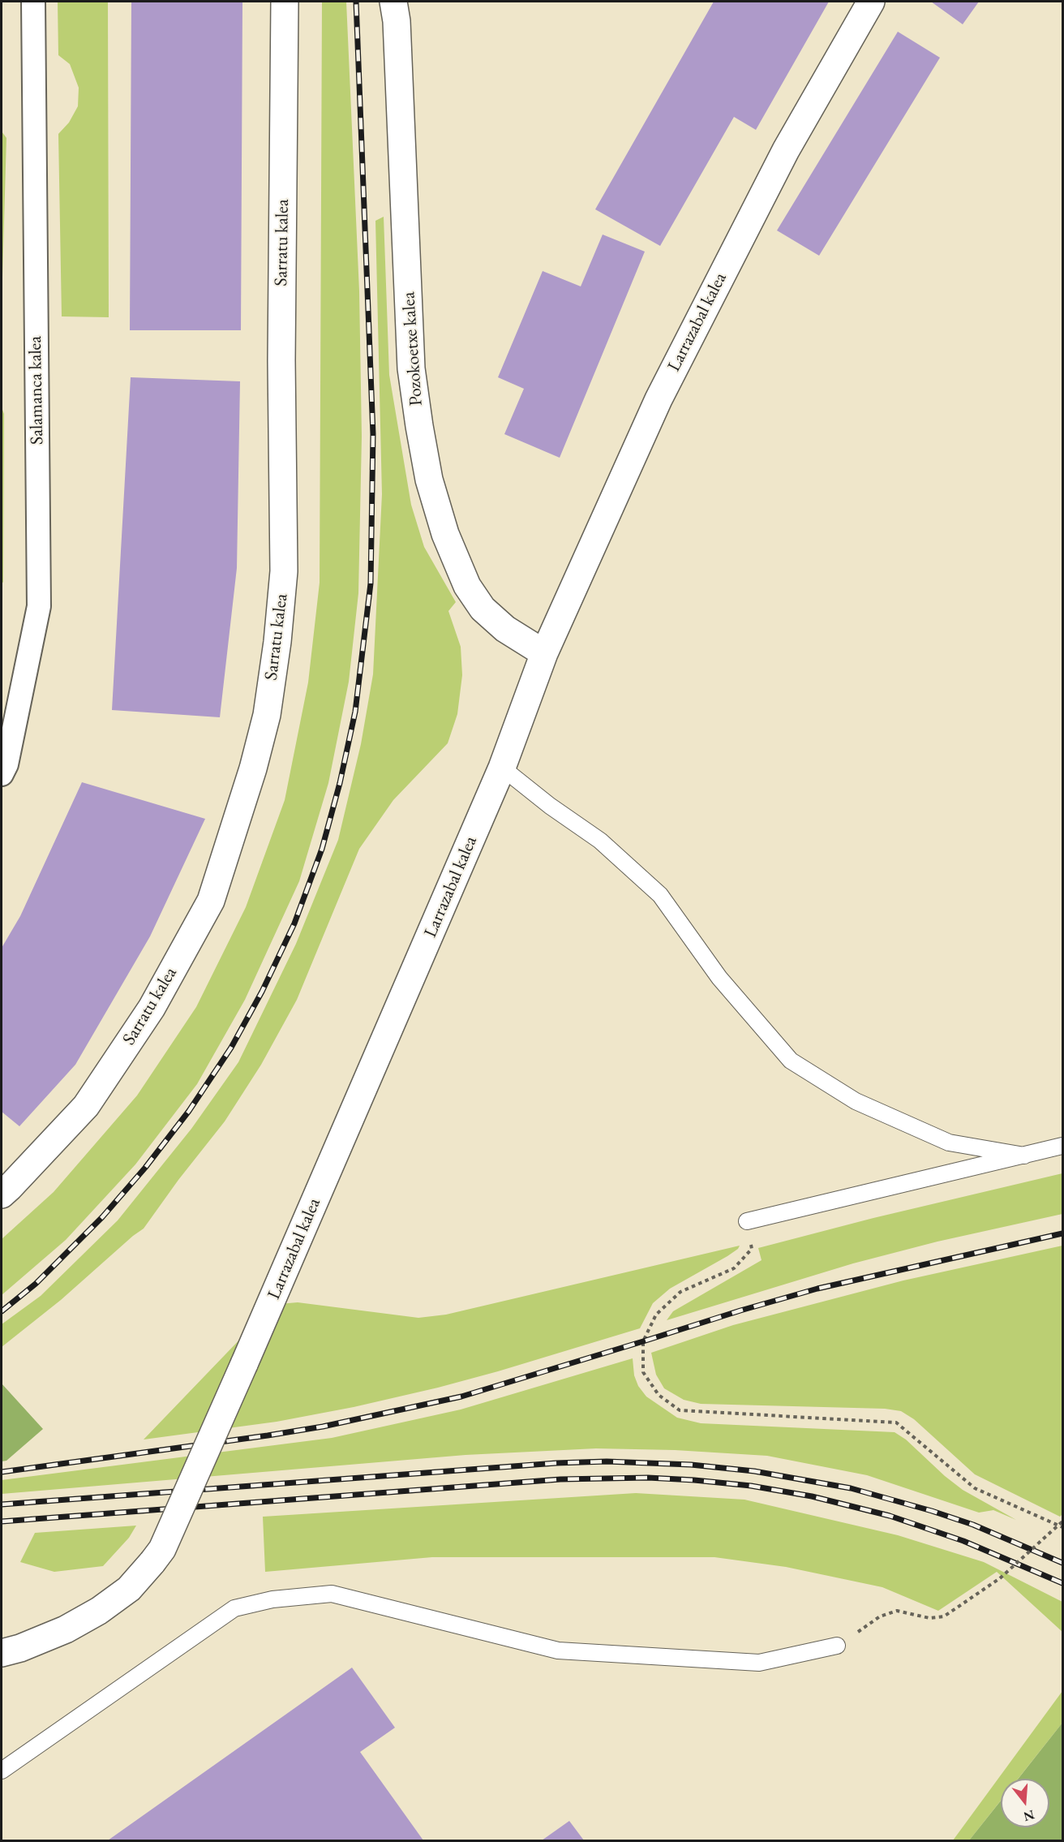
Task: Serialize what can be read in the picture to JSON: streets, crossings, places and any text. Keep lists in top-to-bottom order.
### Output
{
  "streets": {
    "street": [
      "Sarratu kalea",
      "Larrazabal kalea",
      "Pozokoetxe kalea",
      "Salamanca kalea"
    ]
  },
  "crossings": [
    ["Larrazabal kalea", "Pozokoetxe kalea"]
  ],
  "north": "bottom"
}
